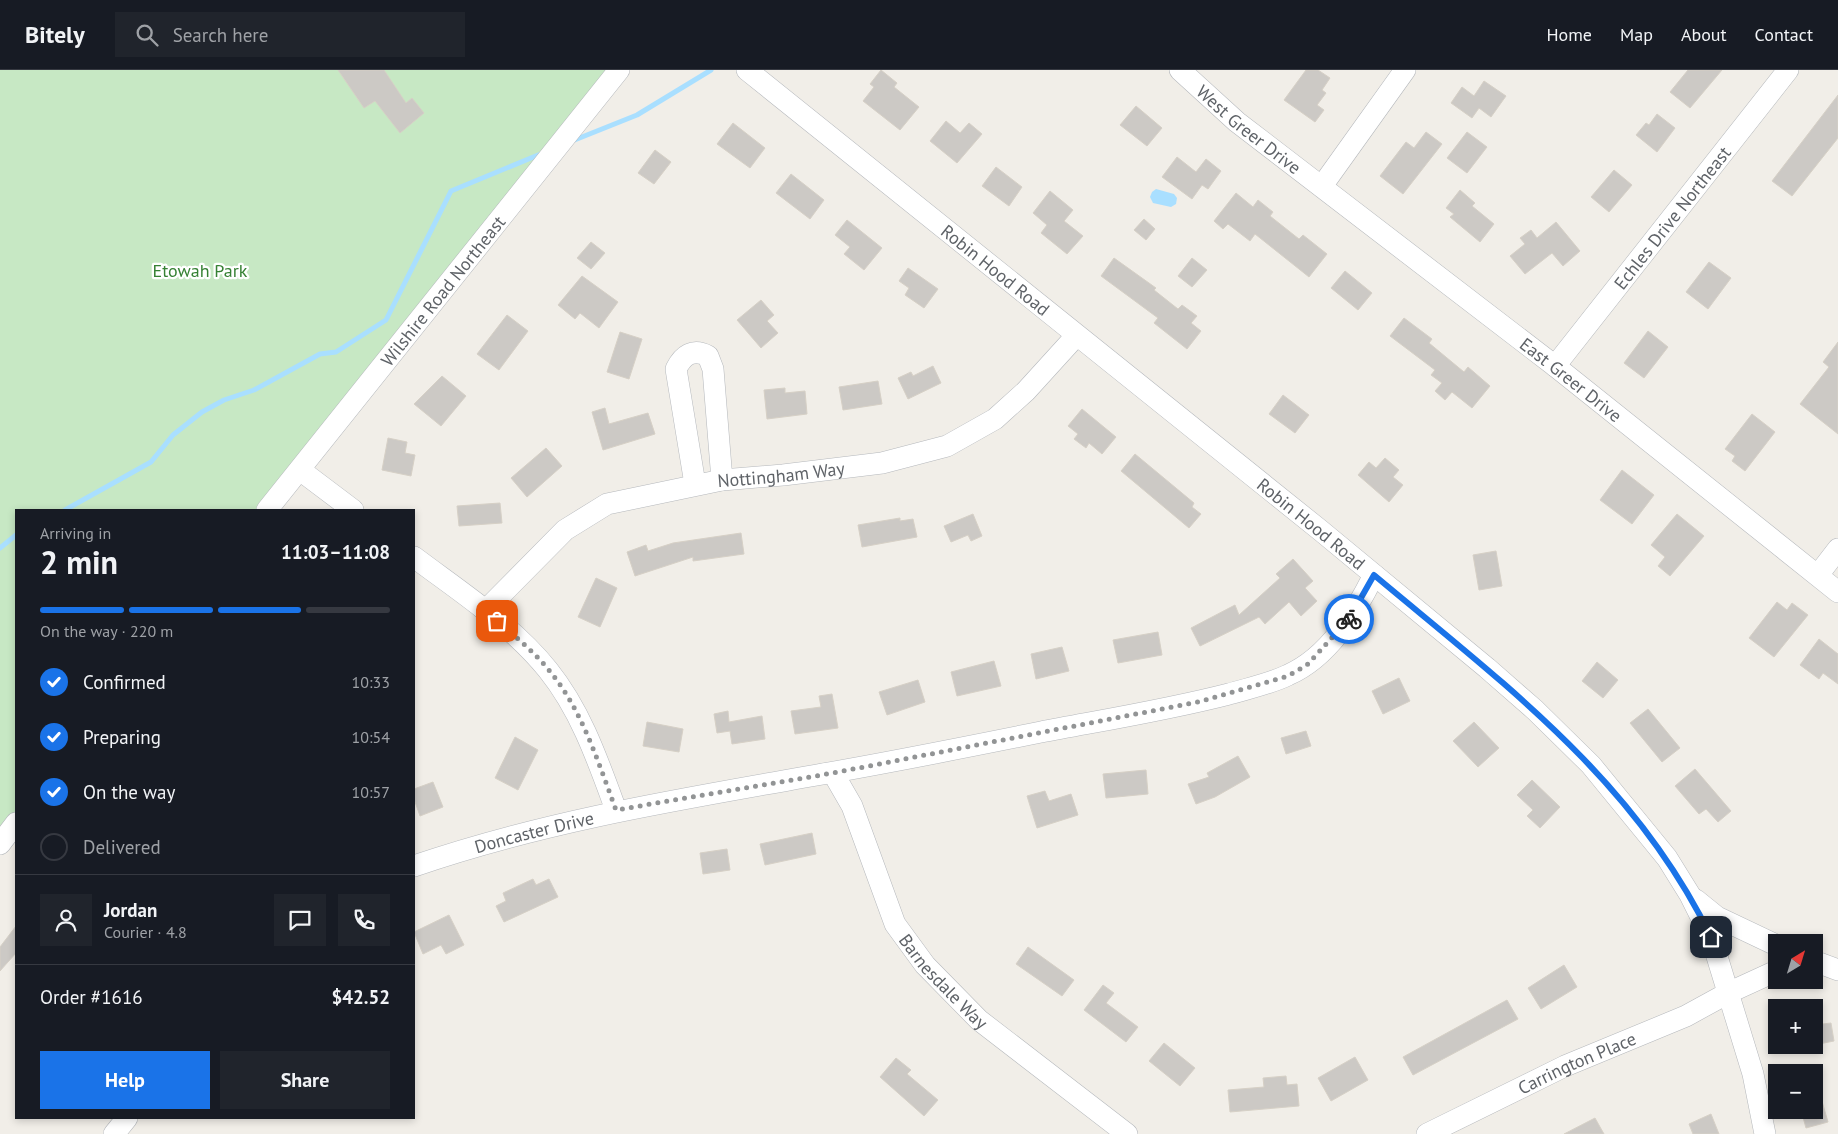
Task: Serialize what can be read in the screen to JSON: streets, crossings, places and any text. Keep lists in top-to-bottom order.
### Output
{
  "streets": {
    "street": [
      "West Greer Drive",
      "Echles Drive Northeast",
      "Robin Hood Road",
      "Wilshire Road Northeast",
      "East Greer Drive",
      "Nottingham Way",
      "Doncaster Drive",
      "Barnesdale Way",
      "Carrington Place"
    ]
  },
  "crossings": [
    ["West Greer Drive", "East Greer Drive"],
    ["Echles Drive Northeast", "East Greer Drive"],
    ["Robin Hood Road", "Nottingham Way"],
    ["Robin Hood Road", "Doncaster Drive"],
    ["Robin Hood Road", "Carrington Place"],
    ["Doncaster Drive", "Barnesdale Way"]
  ],
  "parks": ["Etowah Park"],
  "north": "top right",
  "page": {
    "header": "Bitely",
    "search": "Search here",
    "nav": [
      "Home",
      "Map",
      "About",
      "Contact"
    ],
    "heading": ["2 min", "Arriving in", "11:03–11:08"],
    "panel": [
      "Jordan",
      "Courier · 4.8",
      "Order #1616",
      "$42.52"
    ],
    "bar": "On the way · 220 m",
    "list": [
      ["Confirmed", "10:33"],
      ["Preparing", "10:54"],
      ["On the way", "10:57"],
      "Delivered"
    ],
    "map_buttons": ["+", "−"],
    "buttons": ["Help", "Share"]
  }
}
